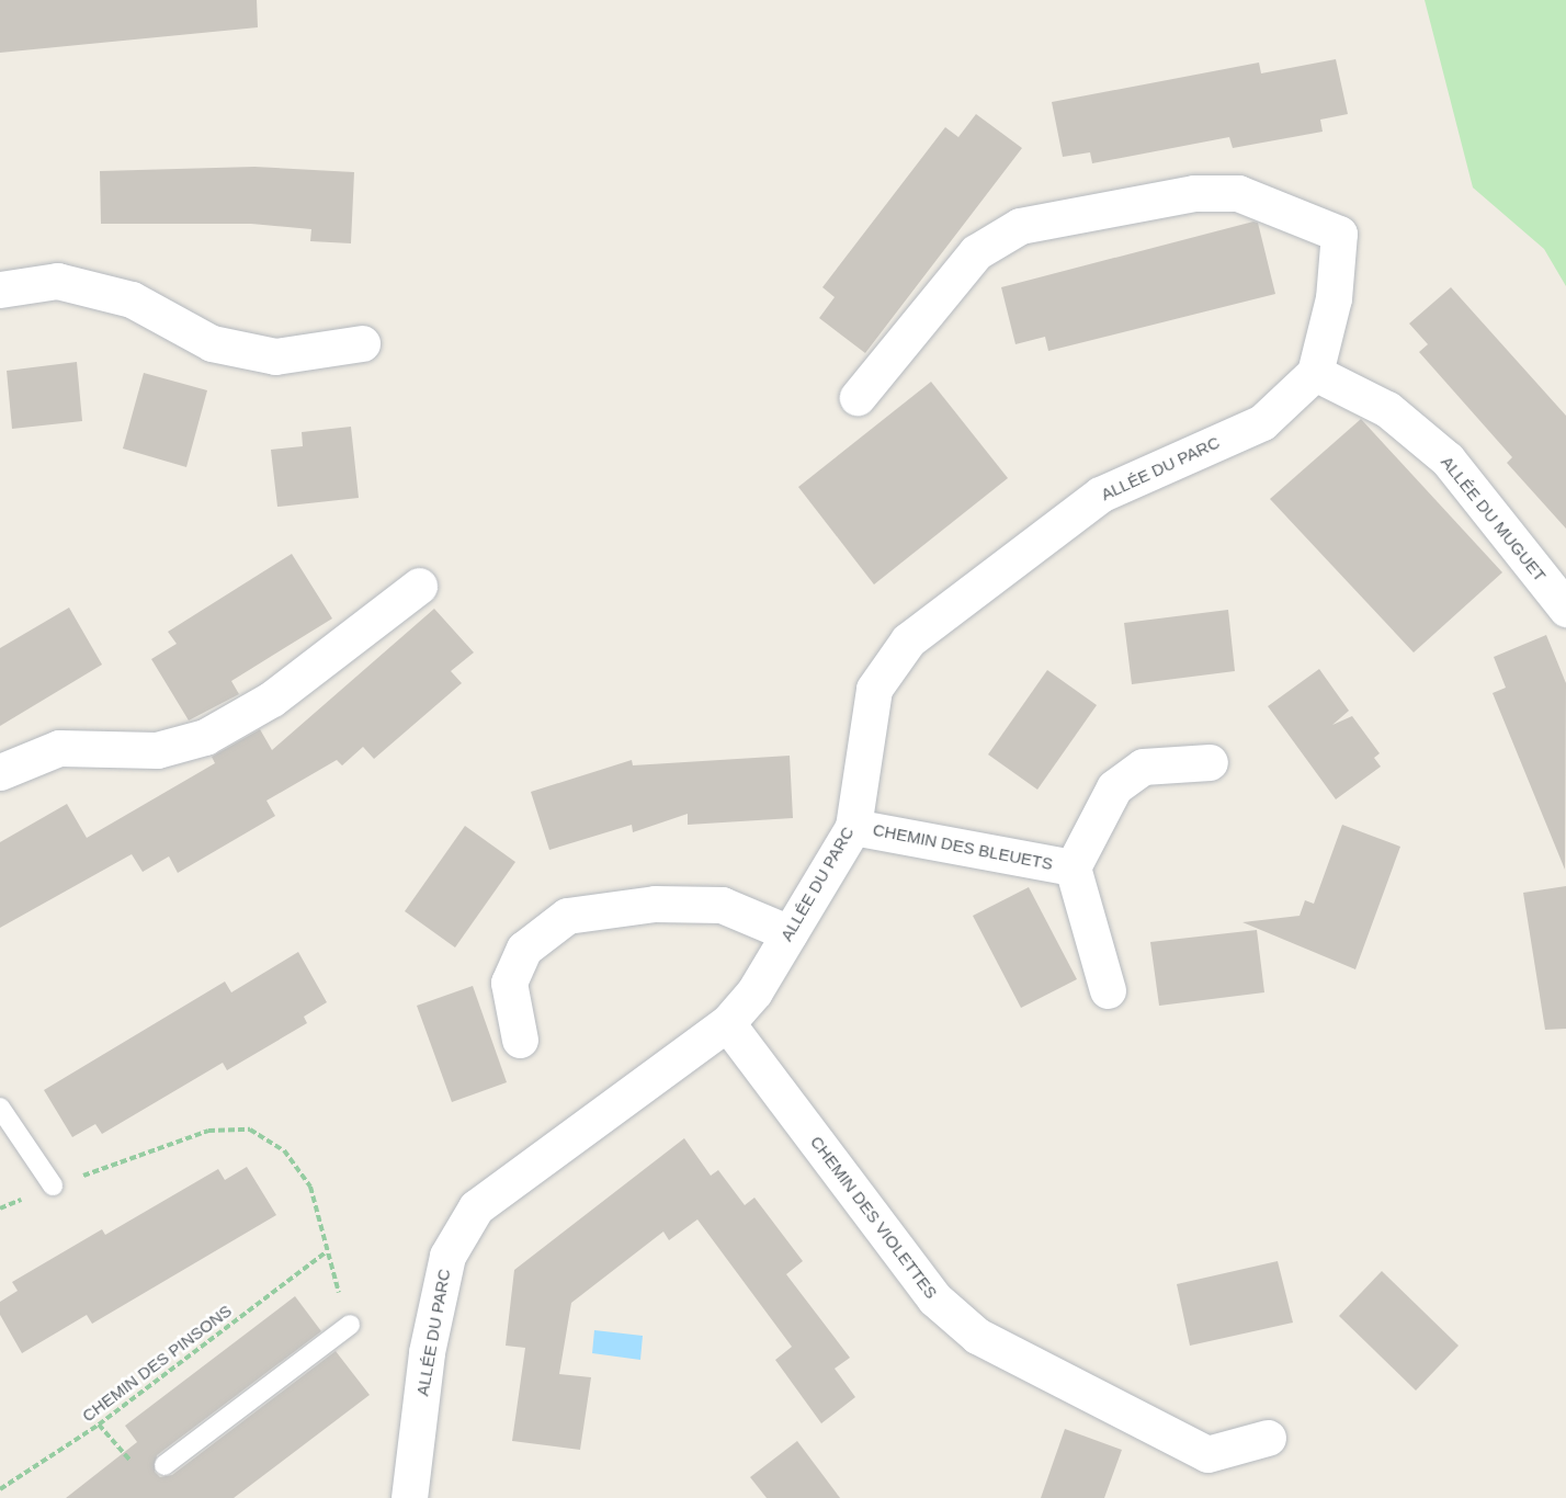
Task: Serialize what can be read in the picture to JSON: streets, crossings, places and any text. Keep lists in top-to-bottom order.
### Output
{
  "streets": {
    "street": [
      "ALLÉE DU PARC",
      "ALLÉE DU MUGUET",
      "CHEMIN DES BLEUETS",
      "CHEMIN DES VIOLETTES"
    ],
    "path": ["CHEMIN DES PINSONS"]
  },
  "crossings": [
    ["ALLÉE DU PARC", "ALLÉE DU MUGUET"],
    ["ALLÉE DU PARC", "CHEMIN DES BLEUETS"],
    ["ALLÉE DU PARC", "CHEMIN DES VIOLETTES"]
  ]
}
